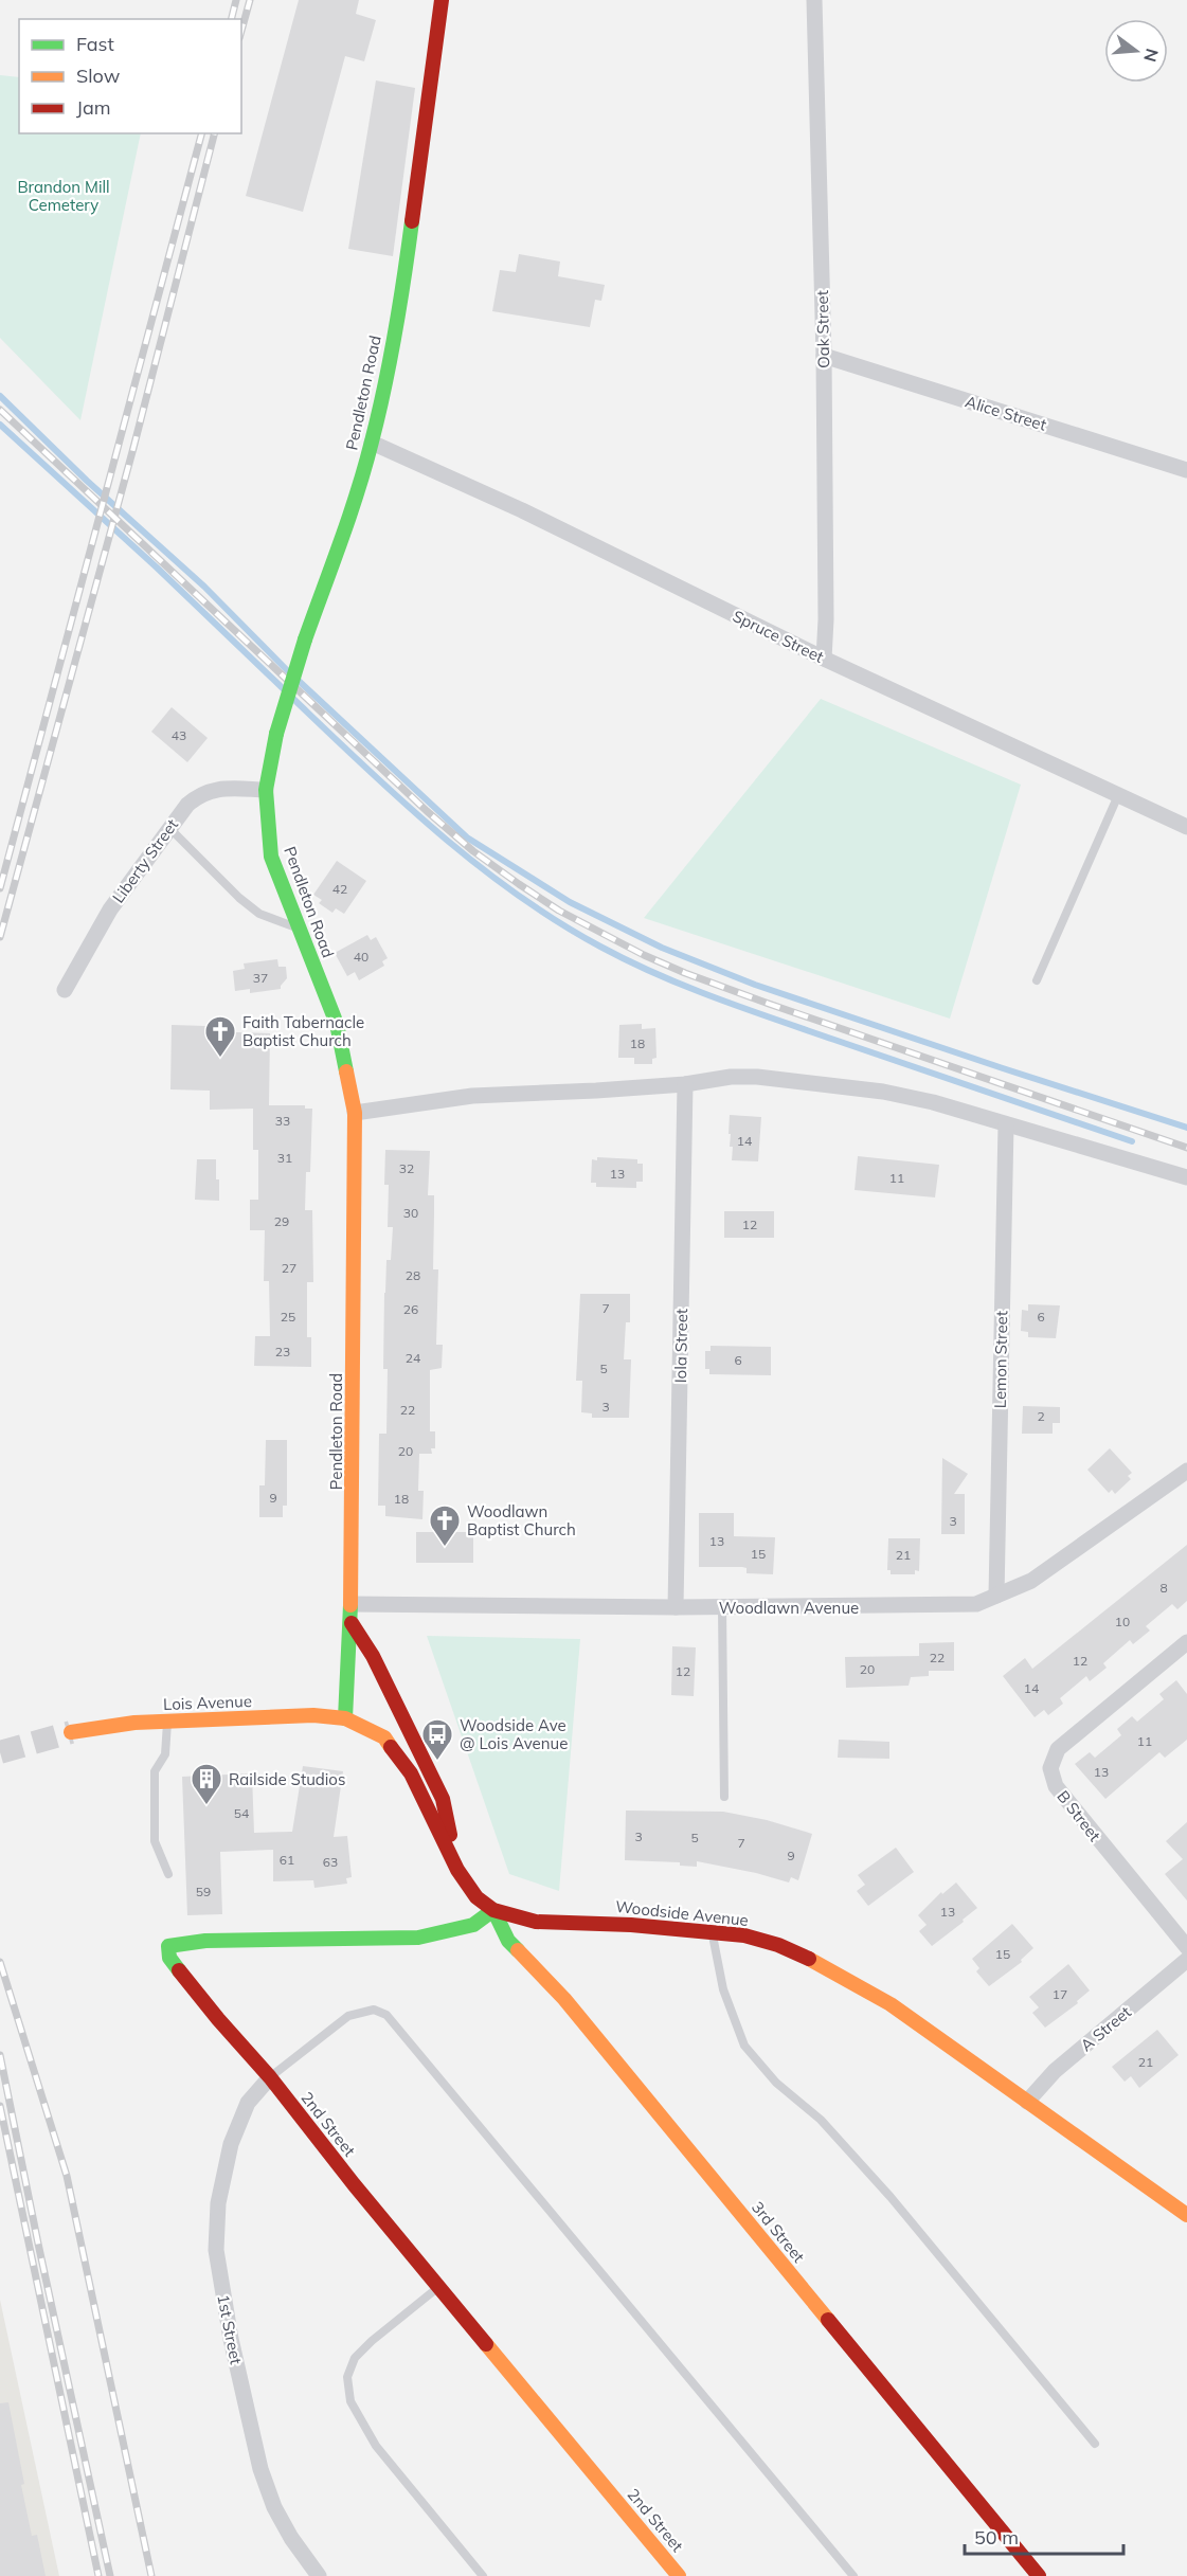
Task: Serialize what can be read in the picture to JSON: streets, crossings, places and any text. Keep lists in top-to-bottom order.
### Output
{
  "streets": {
    "street": [
      "Oak Street",
      "Pendleton Road",
      "Alice Street",
      "Spruce Street",
      "Liberty Street",
      "Iola Street",
      "Lemon Street",
      "Woodlawn Avenue",
      "Lois Avenue",
      "B Street",
      "Woodside Avenue",
      "A Street",
      "2nd Street",
      "3rd Street",
      "1st Street"
    ]
  },
  "crossings": [
    ["Oak Street", "Alice Street"],
    ["Oak Street", "Spruce Street"],
    ["Pendleton Road", "Spruce Street"],
    ["Pendleton Road", "Liberty Street"],
    ["Pendleton Road", "Woodlawn Avenue"],
    ["Pendleton Road", "Lois Avenue"],
    ["Pendleton Road", "Woodside Avenue"],
    ["Iola Street", "Woodlawn Avenue"],
    ["Lemon Street", "Woodlawn Avenue"],
    ["Lois Avenue", "Woodside Avenue"],
    ["Woodside Avenue", "A Street"],
    ["Woodside Avenue", "2nd Street"],
    ["Woodside Avenue", "3rd Street"],
    ["2nd Street", "3rd Street"],
    ["2nd Street", "1st Street"]
  ],
  "parks": ["Brandon Mill Cemetery"],
  "places": {
    "church": ["Faith Tabernacle Baptist Church", "Woodlawn Baptist Church"],
    "bus stop": ["Woodside Ave @ Lois Avenue"],
    "building": ["Railside Studios"]
  },
  "house_numbers": [
    "43",
    "42",
    "40",
    "37",
    "18",
    "33",
    "14",
    "31",
    "32",
    "13",
    "11",
    "30",
    "29",
    "12",
    "27",
    "28",
    "7",
    "26",
    "25",
    "6",
    "23",
    "24",
    "6",
    "5",
    "3",
    "22",
    "2",
    "20",
    "9",
    "18",
    "3",
    "13",
    "15",
    "21",
    "8",
    "10",
    "22",
    "12",
    "20",
    "12",
    "14",
    "11",
    "13",
    "54",
    "3",
    "5",
    "7",
    "9",
    "61",
    "63",
    "59",
    "13",
    "15",
    "17",
    "21"
  ],
  "legend": ["Fast", "Slow", "Jam"],
  "scale_bar": "50 m",
  "north": "right"
}
